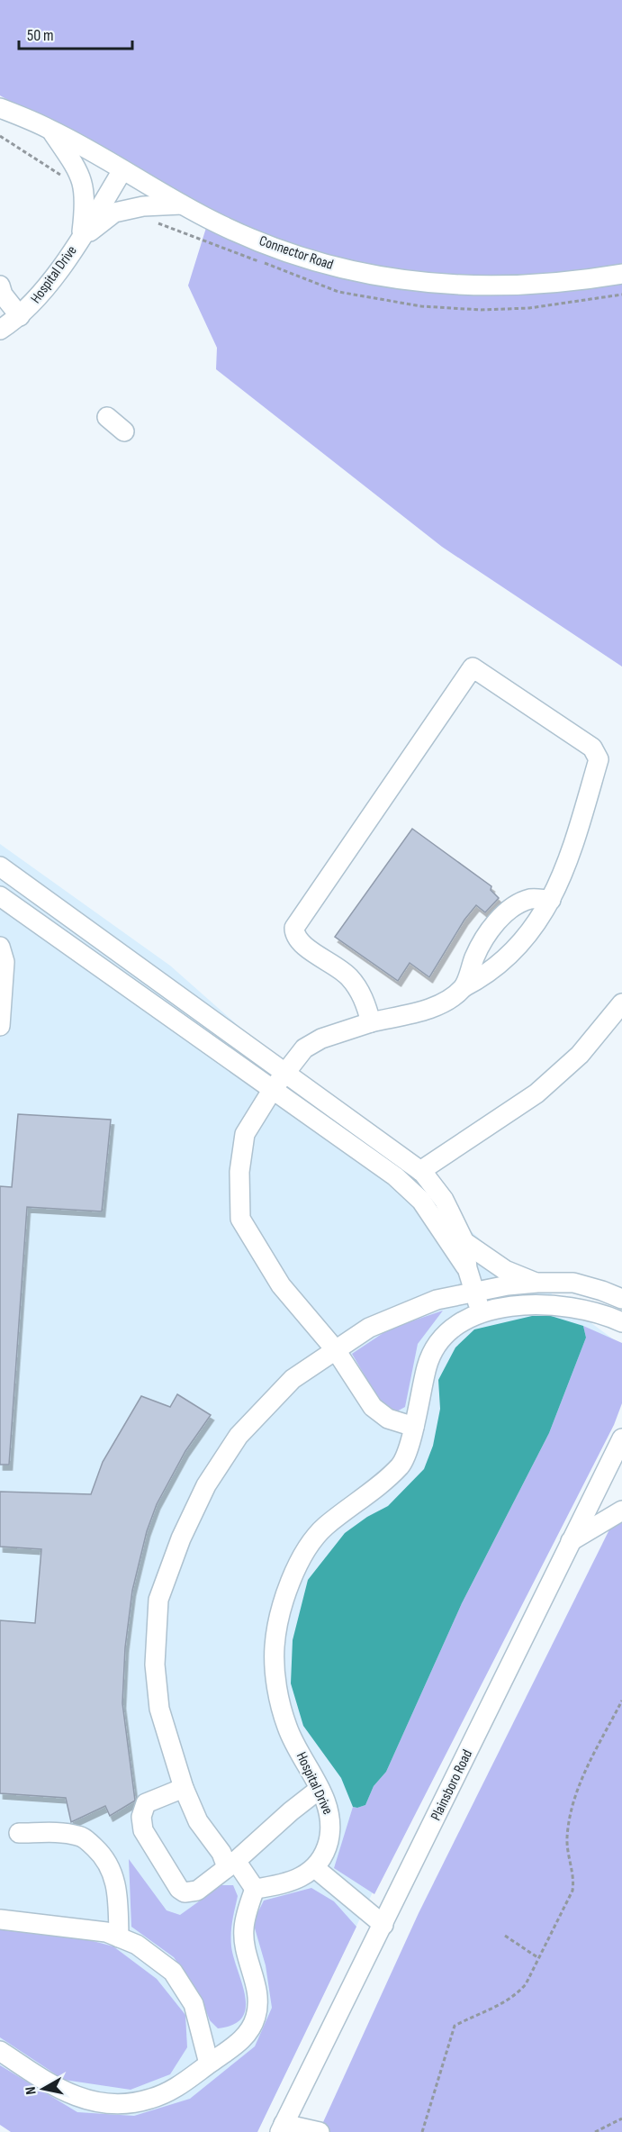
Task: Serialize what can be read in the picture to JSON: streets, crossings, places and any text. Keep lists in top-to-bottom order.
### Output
{
  "streets": {
    "street": ["Connector Road", "Hospital Drive", "Plainsboro Road"]
  },
  "scale_bar": "50 m",
  "north": "left"
}
